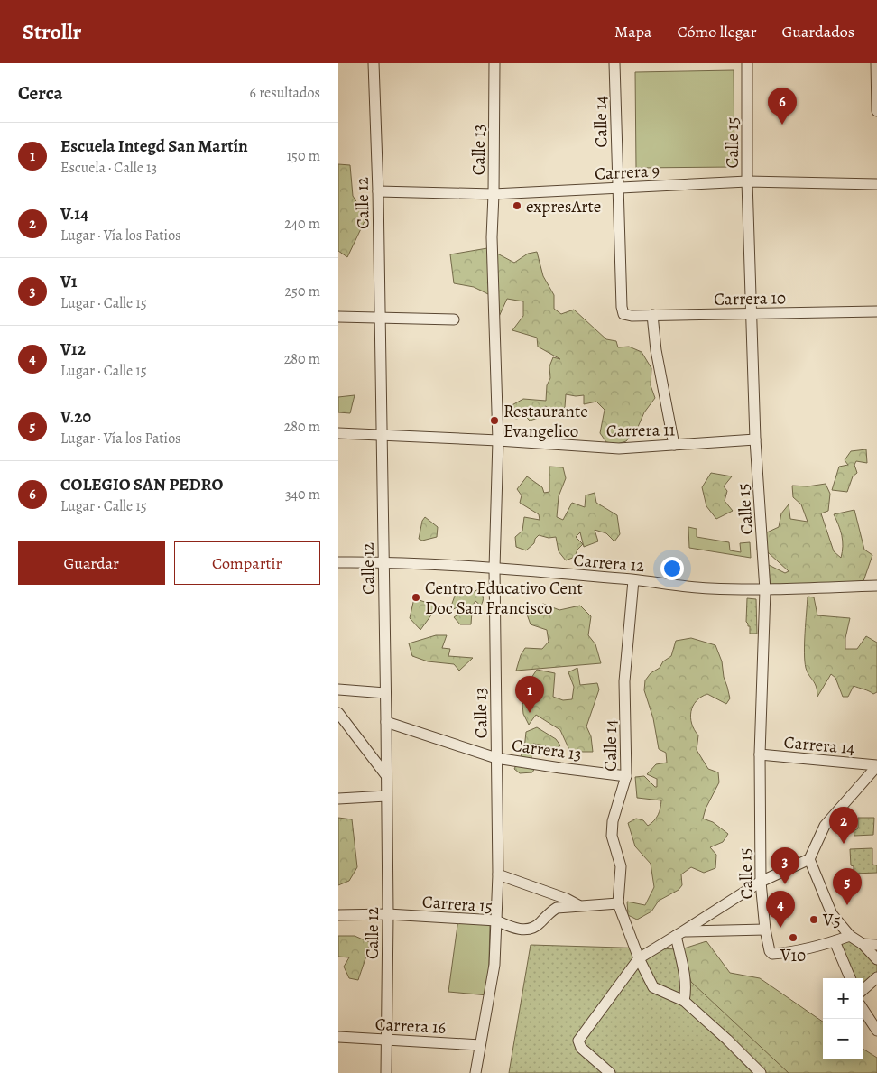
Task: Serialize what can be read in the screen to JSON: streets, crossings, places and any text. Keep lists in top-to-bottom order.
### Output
{
  "streets": {
    "street": [
      "Calle 14",
      "Calle 15",
      "Calle 13",
      "Carrera 9",
      "Calle 12",
      "Carrera 10",
      "Carrera 11",
      "Carrera 12",
      "Carrera 14",
      "Carrera 13",
      "Carrera 15",
      "Carrera 16"
    ]
  },
  "crossings": [
    ["Calle 14", "Carrera 9"],
    ["Calle 14", "Carrera 10"],
    ["Calle 14", "Carrera 12"],
    ["Calle 14", "Carrera 13"],
    ["Calle 14", "Carrera 15"],
    ["Calle 15", "Carrera 9"],
    ["Calle 15", "Carrera 10"],
    ["Calle 15", "Carrera 11"],
    ["Calle 15", "Carrera 12"],
    ["Calle 15", "Carrera 14"],
    ["Calle 13", "Carrera 9"],
    ["Calle 13", "Carrera 11"],
    ["Calle 13", "Carrera 12"],
    ["Calle 13", "Carrera 13"],
    ["Calle 13", "Carrera 15"],
    ["Calle 13", "Carrera 16"],
    ["Carrera 9", "Calle 12"],
    ["Calle 12", "Carrera 11"],
    ["Calle 12", "Carrera 12"],
    ["Calle 12", "Carrera 13"],
    ["Calle 12", "Carrera 15"],
    ["Calle 12", "Carrera 16"]
  ],
  "places": [
    "expresArte",
    "Restaurante Evangelico",
    "Centro Educativo Cent Doc San Francisco",
    "V5",
    "V10"
  ],
  "page": {
    "header": "Strollr",
    "nav": ["Mapa", "Cómo llegar", "Guardados"],
    "heading": ["Cerca", "6 resultados"],
    "pins": [
      "6",
      "1",
      "2",
      "3",
      "5",
      "4"
    ],
    "list": [
      {
        "mark": "1",
        "name": "Escuela Integd San Martín",
        "note": "Escuela · Calle 13",
        "value": "150 m"
      },
      {
        "mark": "2",
        "name": "V.14",
        "note": "Lugar · Vía los Patios",
        "value": "240 m"
      },
      {
        "mark": "3",
        "name": "V1",
        "note": "Lugar · Calle 15",
        "value": "250 m"
      },
      {
        "mark": "4",
        "name": "V12",
        "note": "Lugar · Calle 15",
        "value": "280 m"
      },
      {
        "mark": "5",
        "name": "V.20",
        "note": "Lugar · Vía los Patios",
        "value": "280 m"
      },
      {
        "mark": "6",
        "name": "COLEGIO SAN PEDRO",
        "note": "Lugar · Calle 15",
        "value": "340 m"
      }
    ],
    "buttons": ["Guardar", "Compartir"],
    "map_buttons": ["+", "−"]
  }
}
